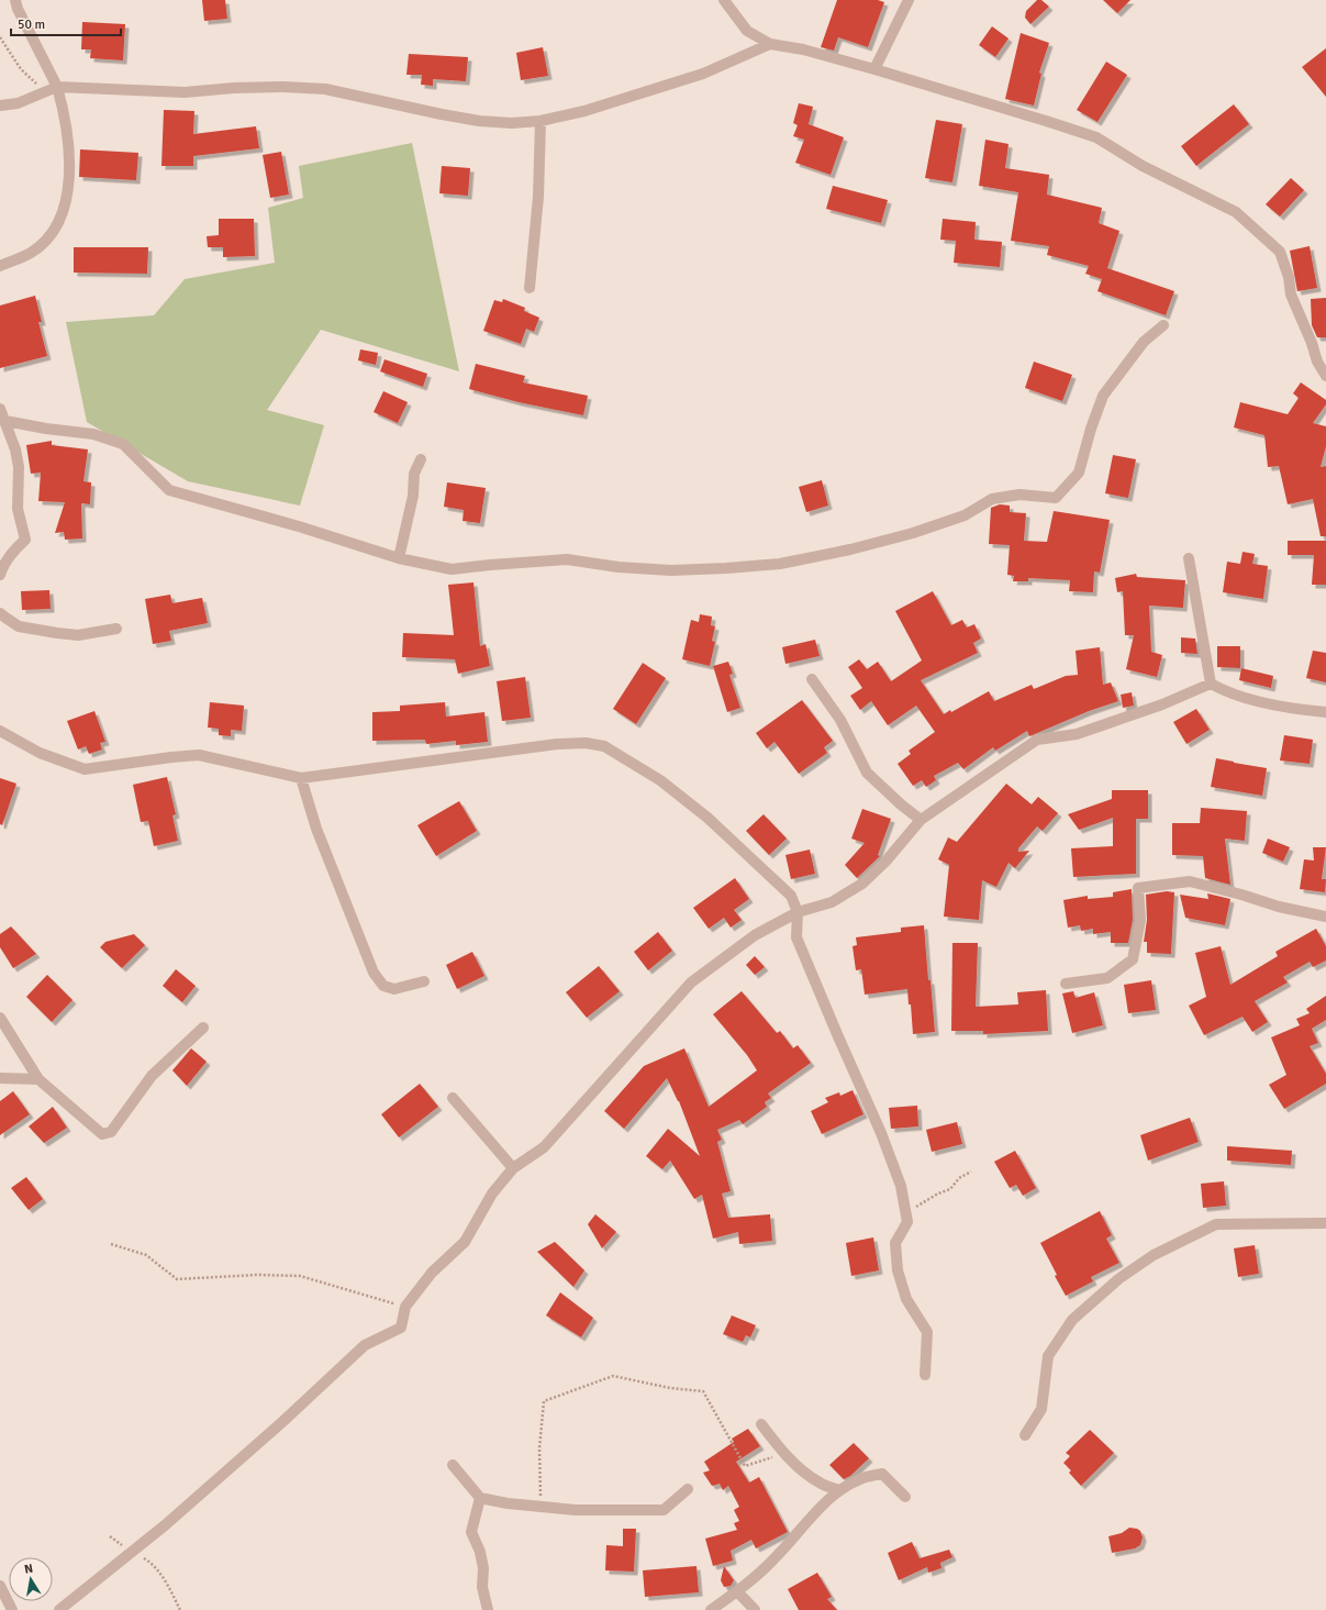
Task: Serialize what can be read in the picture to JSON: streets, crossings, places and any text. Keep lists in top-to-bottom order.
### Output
{
  "scale_bar": "50 m",
  "north": "top"
}
